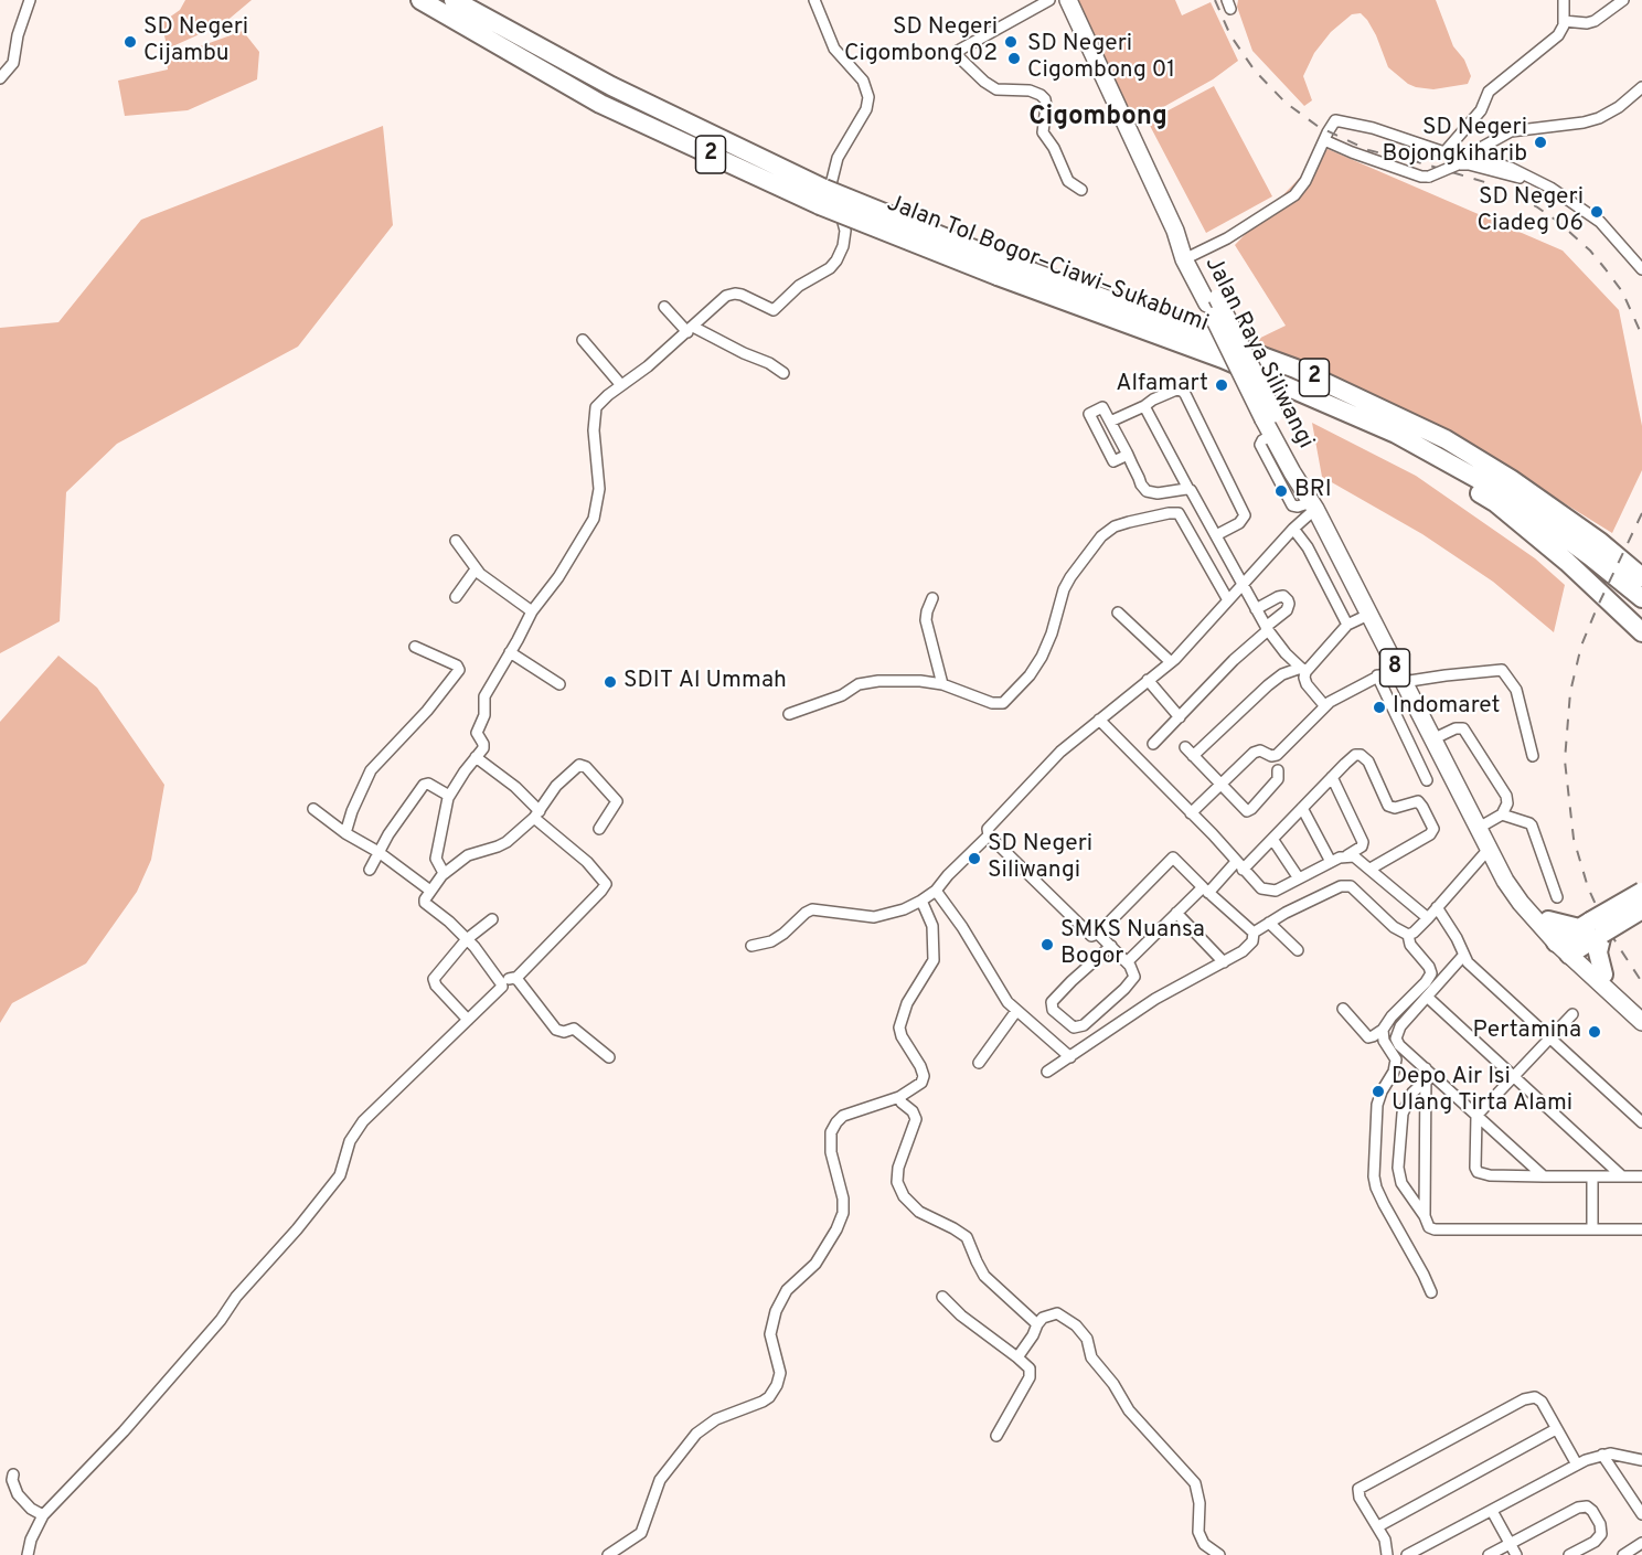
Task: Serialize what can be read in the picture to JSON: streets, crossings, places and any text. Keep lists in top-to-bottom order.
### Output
{
  "streets": {
    "highway": [
      "2",
      "Jalan Tol Bogor–Ciawi–Sukabumi",
      "Jalan Raya Siliwangi",
      "8"
    ]
  },
  "districts": ["Cigombong"],
  "places": [
    "SD Negeri Cijambu",
    "SD Negeri Cigombong 02",
    "SD Negeri Cigombong 01",
    "SD Negeri Bojongkiharib",
    "SD Negeri Ciadeg 06",
    "Alfamart",
    "BRI",
    "SDIT Al Ummah",
    "Indomaret",
    "SD Negeri Siliwangi",
    "SMKS Nuansa Bogor",
    "Pertamina",
    "Depo Air Isi Ulang Tirta Alami"
  ]
}
